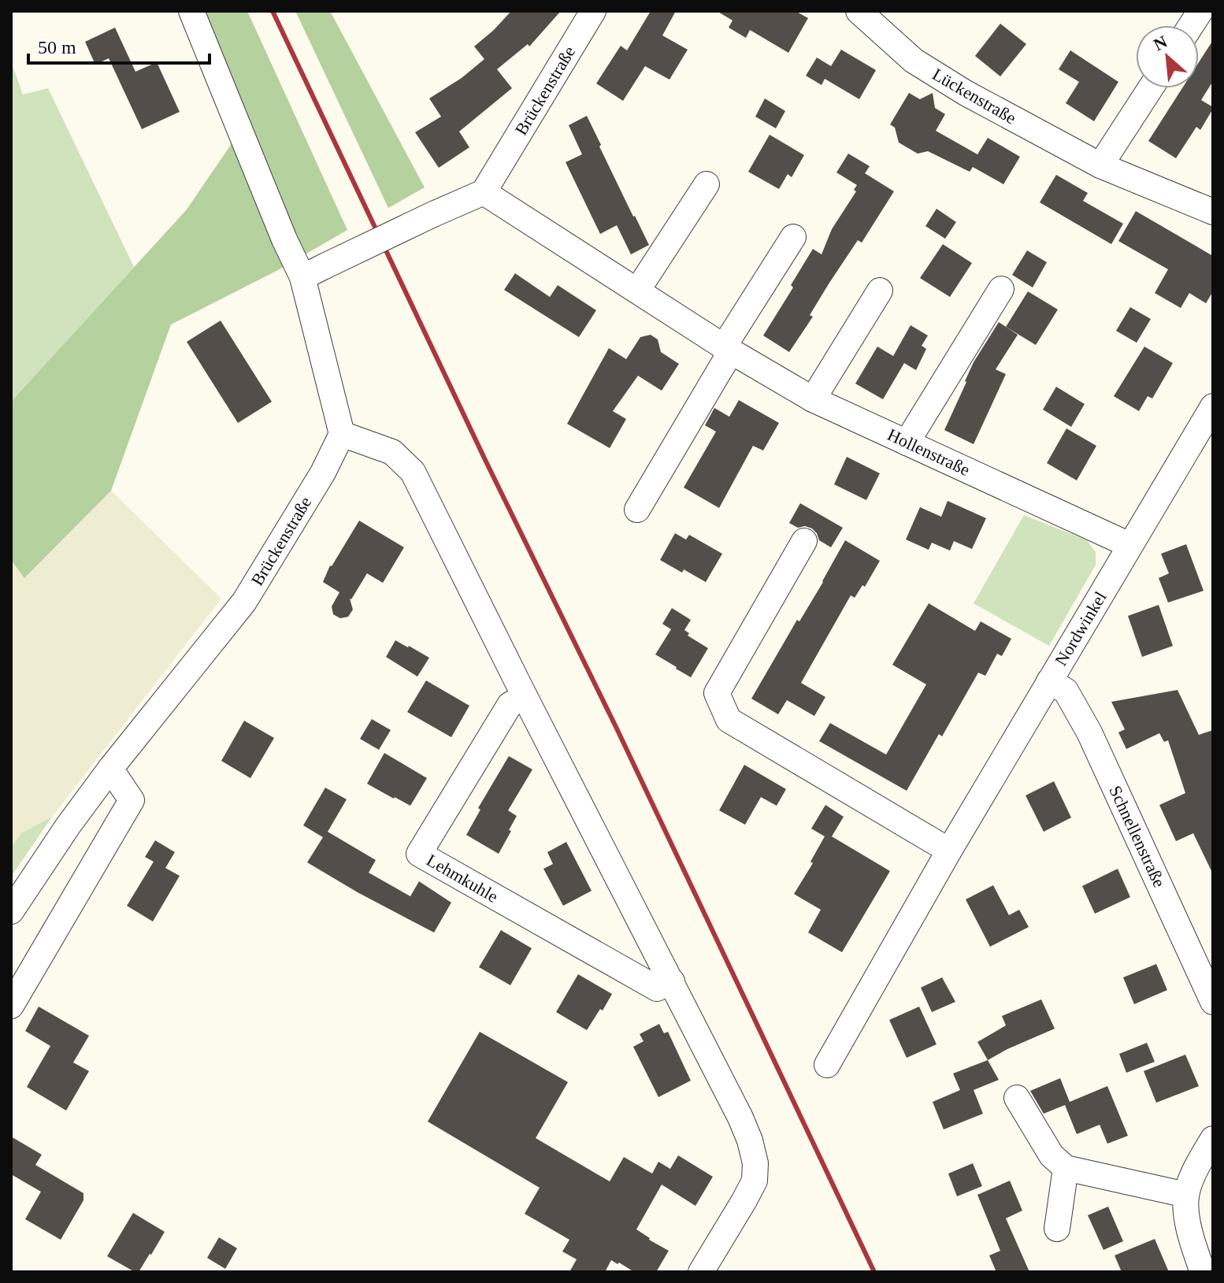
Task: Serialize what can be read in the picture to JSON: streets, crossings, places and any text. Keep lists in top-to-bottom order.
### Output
{
  "streets": {
    "street": [
      "Brückenstraße",
      "Lückenstraße",
      "Hollenstraße",
      "Nordwinkel",
      "Schnellenstraße",
      "Lehmkuhle"
    ]
  },
  "crossings": [
    ["Brückenstraße", "Hollenstraße"],
    ["Hollenstraße", "Nordwinkel"],
    ["Nordwinkel", "Schnellenstraße"]
  ],
  "scale_bar": "50 m",
  "north": "top left"
}
